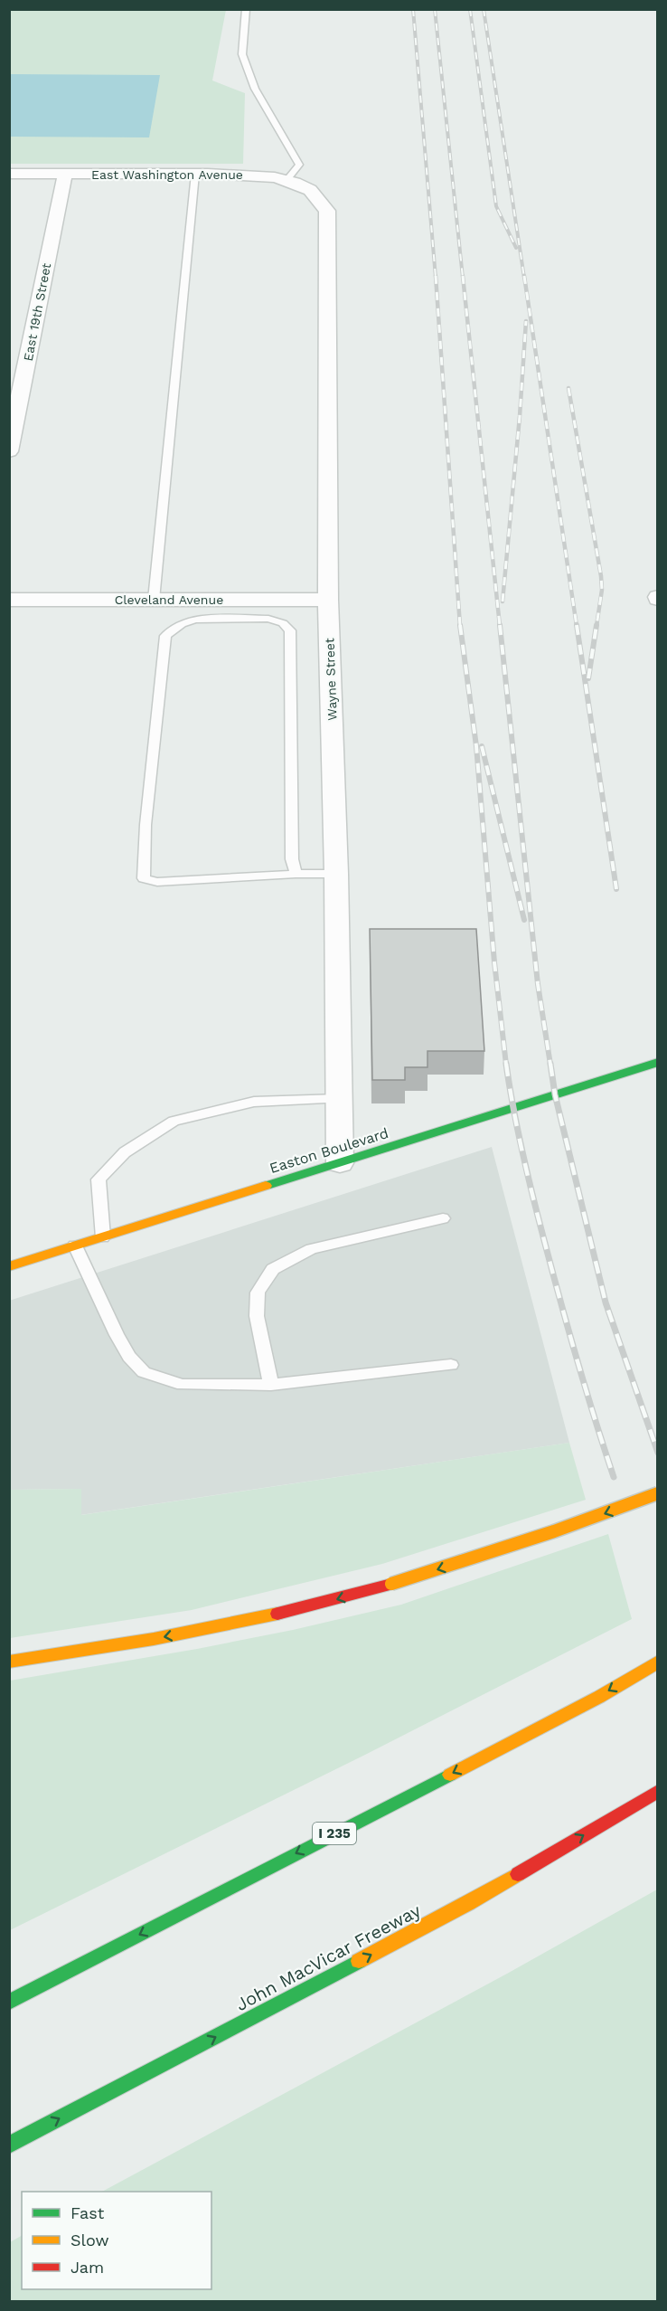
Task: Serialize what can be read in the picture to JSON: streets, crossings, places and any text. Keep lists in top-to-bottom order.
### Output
{
  "streets": {
    "main road": ["Easton Boulevard", "I 235", "John MacVicar Freeway"],
    "street": [
      "East Washington Avenue",
      "East 19th Street",
      "Cleveland Avenue",
      "Wayne Street"
    ]
  },
  "crossings": [
    ["East Washington Avenue", "East 19th Street"],
    ["East Washington Avenue", "Wayne Street"],
    ["Cleveland Avenue", "Wayne Street"],
    ["Wayne Street", "Easton Boulevard"]
  ],
  "one_way": ["John MacVicar Freeway"],
  "legend": ["Fast", "Slow", "Jam"]
}
